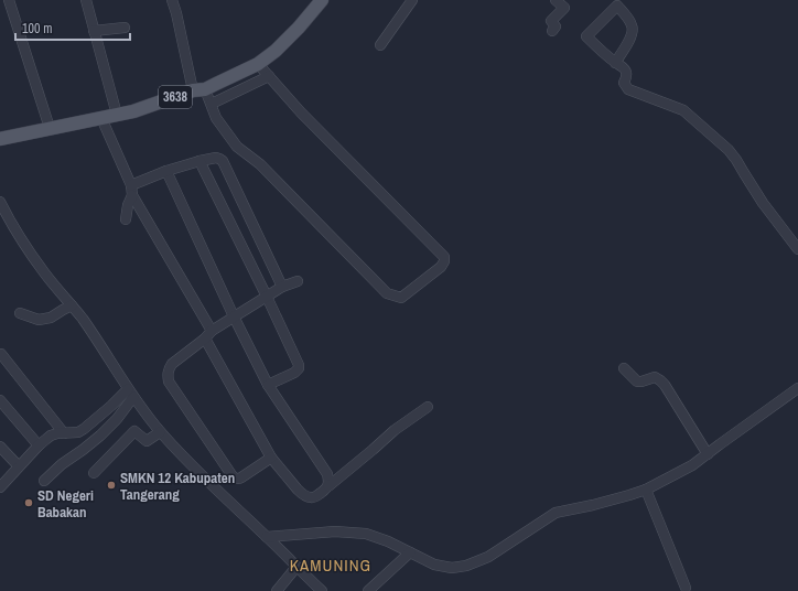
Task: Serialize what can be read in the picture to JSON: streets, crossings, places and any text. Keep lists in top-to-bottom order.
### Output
{
  "streets": {
    "main road": ["3638"]
  },
  "districts": ["KAMUNING"],
  "places": ["SMKN 12 Kabupaten Tangerang", "SD Negeri Babakan"],
  "scale_bar": "100 m"
}
